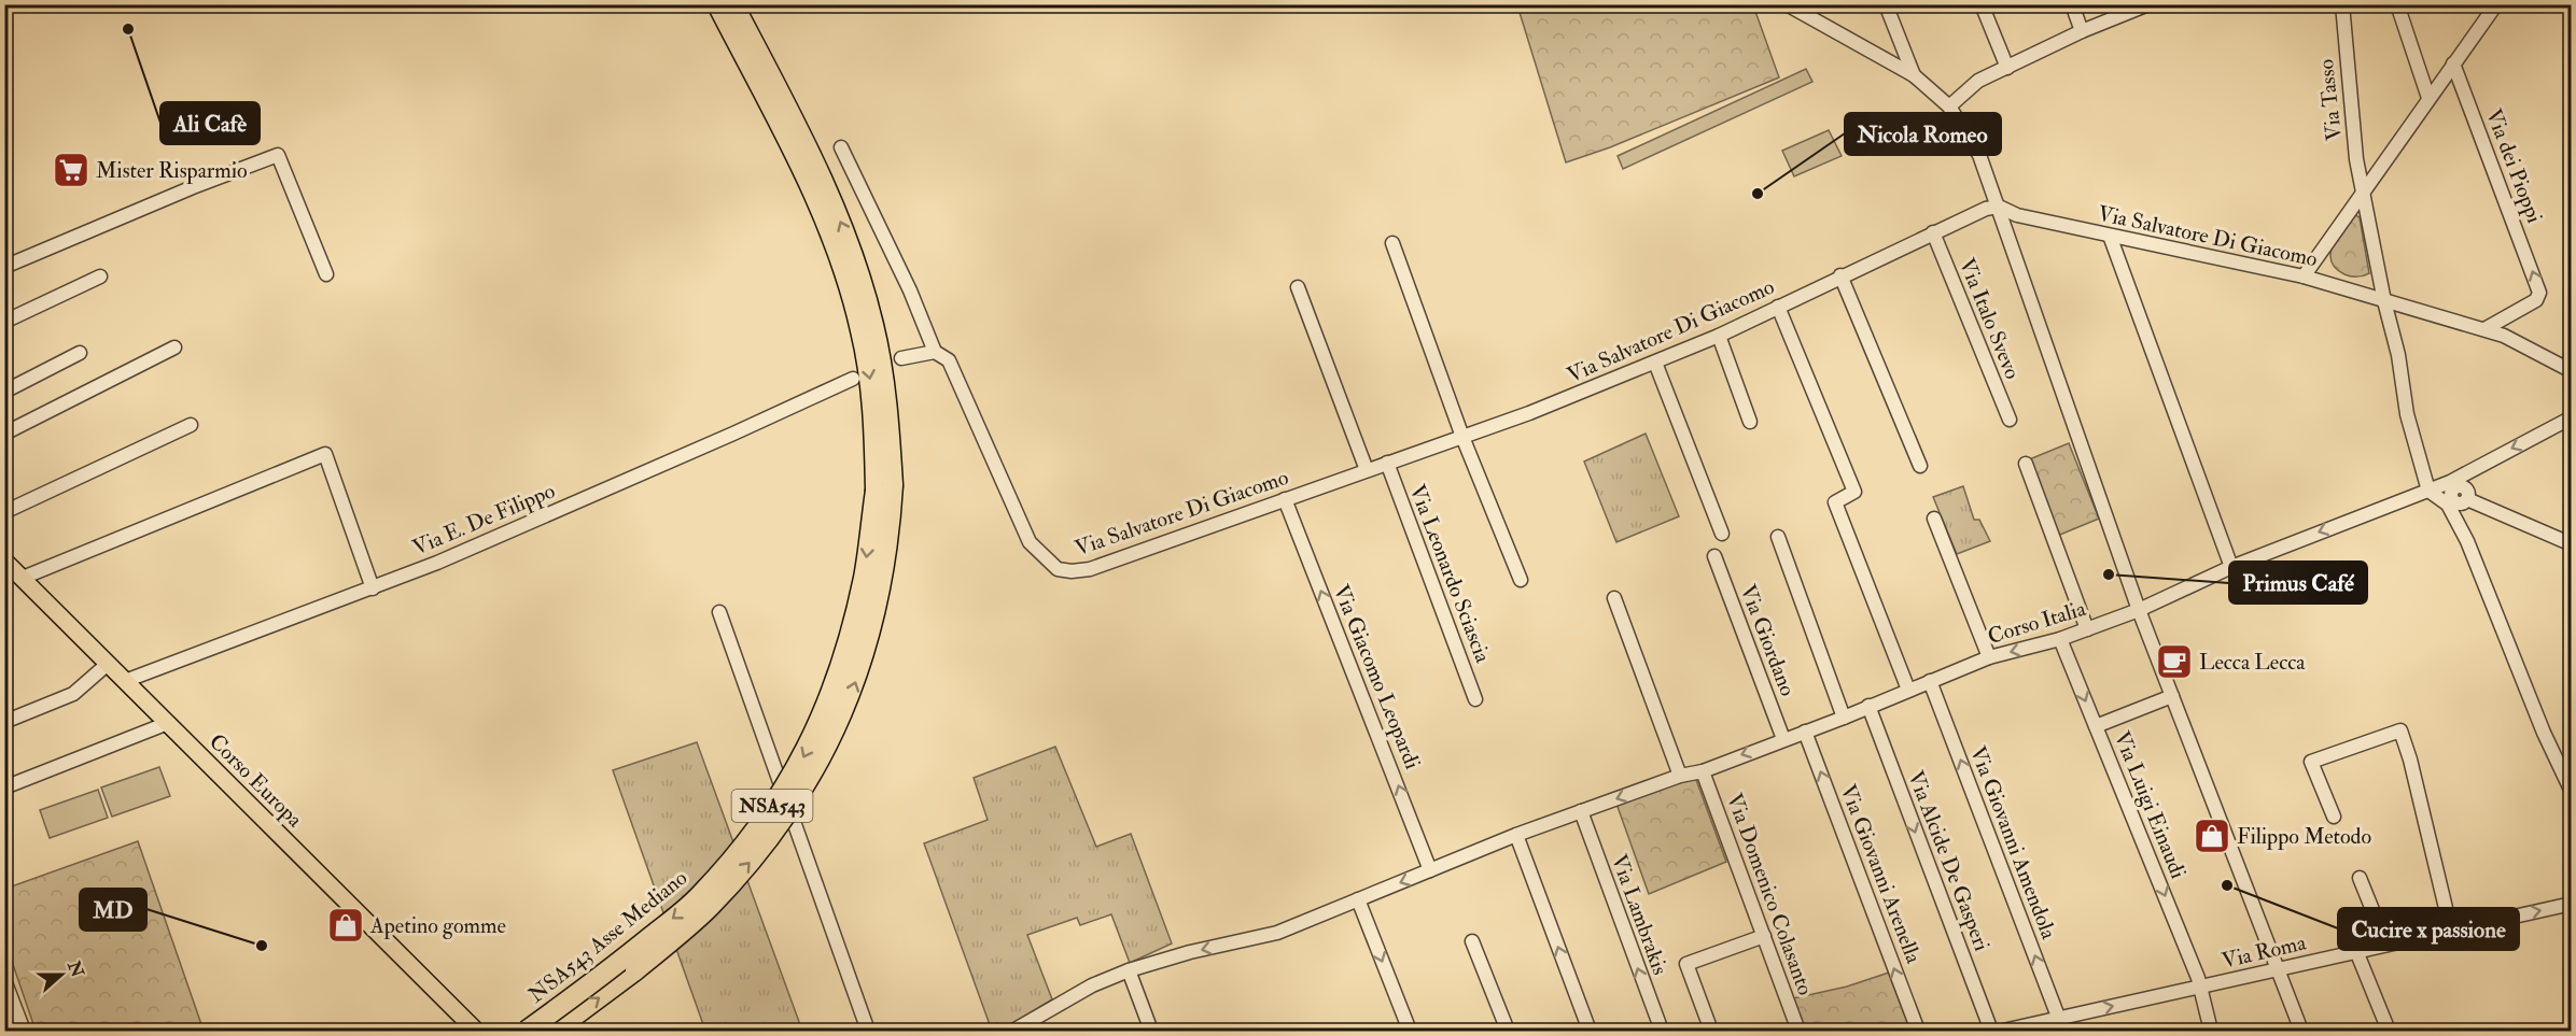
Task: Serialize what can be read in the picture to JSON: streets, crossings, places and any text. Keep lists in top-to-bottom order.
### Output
{
  "streets": {
    "highway": ["NSA543", "NSA543 Asse Mediano"],
    "main road": ["Corso Europa"],
    "street": [
      "Via Tasso",
      "Via dei Pioppi",
      "Via Salvatore Di Giacomo",
      "Via Italo Svevo",
      "Via E. De Filippo",
      "Via Leonardo Sciascia",
      "Corso Italia",
      "Via Giordano",
      "Via Giacomo Leopardi",
      "Via Luigi Einaudi",
      "Via Giovanni Amendola",
      "Via Alcide De Gasperi",
      "Via Giovanni Arenella",
      "Via Domenico Colasanto",
      "Via Lambrakis",
      "Via Roma"
    ]
  },
  "crossings": [
    ["Via Tasso", "Via Salvatore Di Giacomo"],
    ["Via Tasso", "Corso Italia"],
    ["Via dei Pioppi", "Via Salvatore Di Giacomo"],
    ["Via Salvatore Di Giacomo", "Via Italo Svevo"],
    ["Via Salvatore Di Giacomo", "Via Leonardo Sciascia"],
    ["Via Salvatore Di Giacomo", "Via Giacomo Leopardi"],
    ["Via E. De Filippo", "Corso Europa"],
    ["Corso Italia", "Via Giordano"],
    ["Corso Italia", "Via Giacomo Leopardi"],
    ["Corso Italia", "Via Luigi Einaudi"],
    ["Corso Italia", "Via Giovanni Amendola"],
    ["Corso Italia", "Via Alcide De Gasperi"],
    ["Corso Italia", "Via Giovanni Arenella"],
    ["Corso Italia", "Via Domenico Colasanto"],
    ["Corso Italia", "Via Lambrakis"],
    ["Via Luigi Einaudi", "Via Roma"],
    ["Via Giovanni Amendola", "Via Roma"]
  ],
  "one_way": [
    "Via dei Pioppi",
    "Corso Italia",
    "Via Giacomo Leopardi",
    "Via Giovanni Amendola",
    "Via Alcide De Gasperi",
    "Via Giovanni Arenella",
    "Via Roma"
  ],
  "places": {
    "other": [
      "Ali Cafè",
      "Nicola Romeo",
      "Primus Café",
      "Cucire x passione",
      "MD"
    ],
    "supermarket": ["Mister Risparmio"],
    "cafe": ["Lecca Lecca"],
    "shop": ["Filippo Metodo", "Apetino gomme"]
  },
  "north": "right"
}
